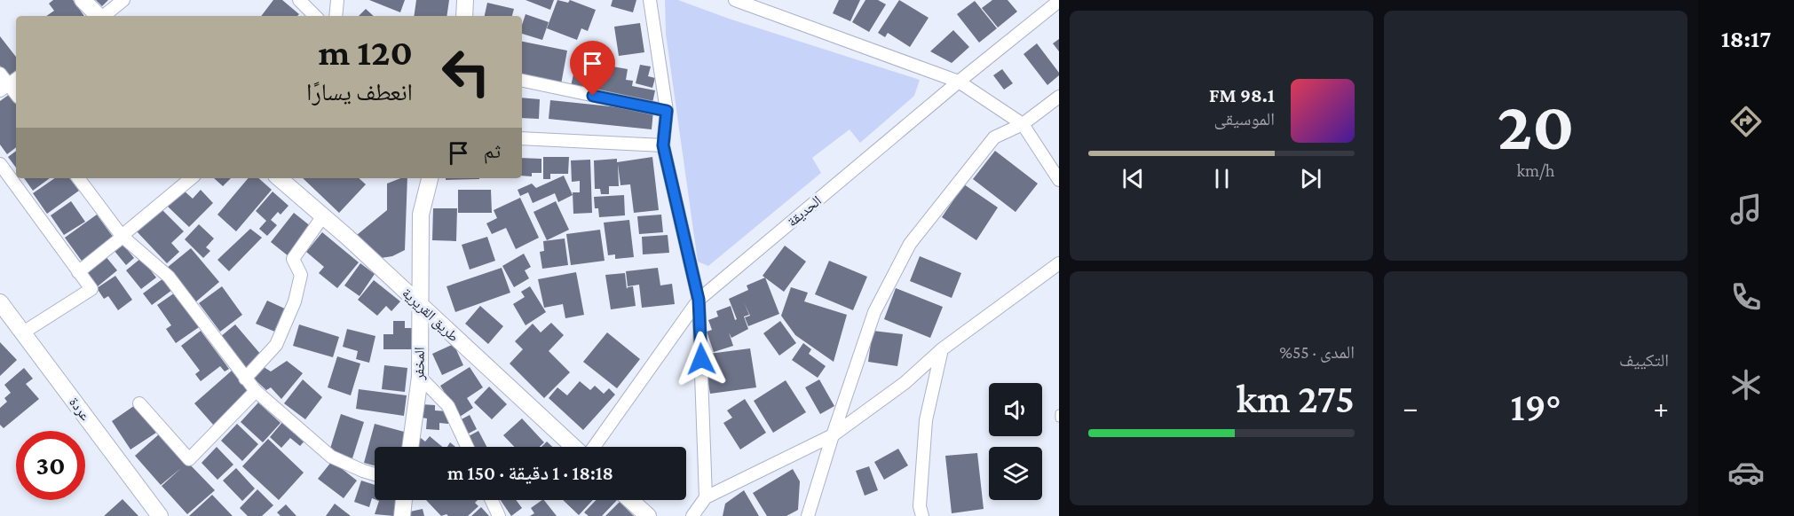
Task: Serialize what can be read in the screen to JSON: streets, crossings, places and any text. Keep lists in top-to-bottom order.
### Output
{
  "streets": {
    "street": [
      "الحديقة",
      "طريق القريرية",
      "المخفر",
      "عردة"
    ]
  },
  "crossings": [
    ["طريق القريرية", "المخفر"]
  ],
  "page": {
    "tabs": "18:17",
    "tile": [
      ["20", "km/h"],
      "التكييف",
      ["المدى · 55%", "275 km"]
    ],
    "turn": ["120 m", "انعطف يسارًا"],
    "song": ["98.1 FM", "الموسيقى"],
    "then": "ثم",
    "heat": ["−", "19°", "+"],
    "limit": "30",
    "trip": "18:18 · 1 دقيقة · 150 m"
  }
}
